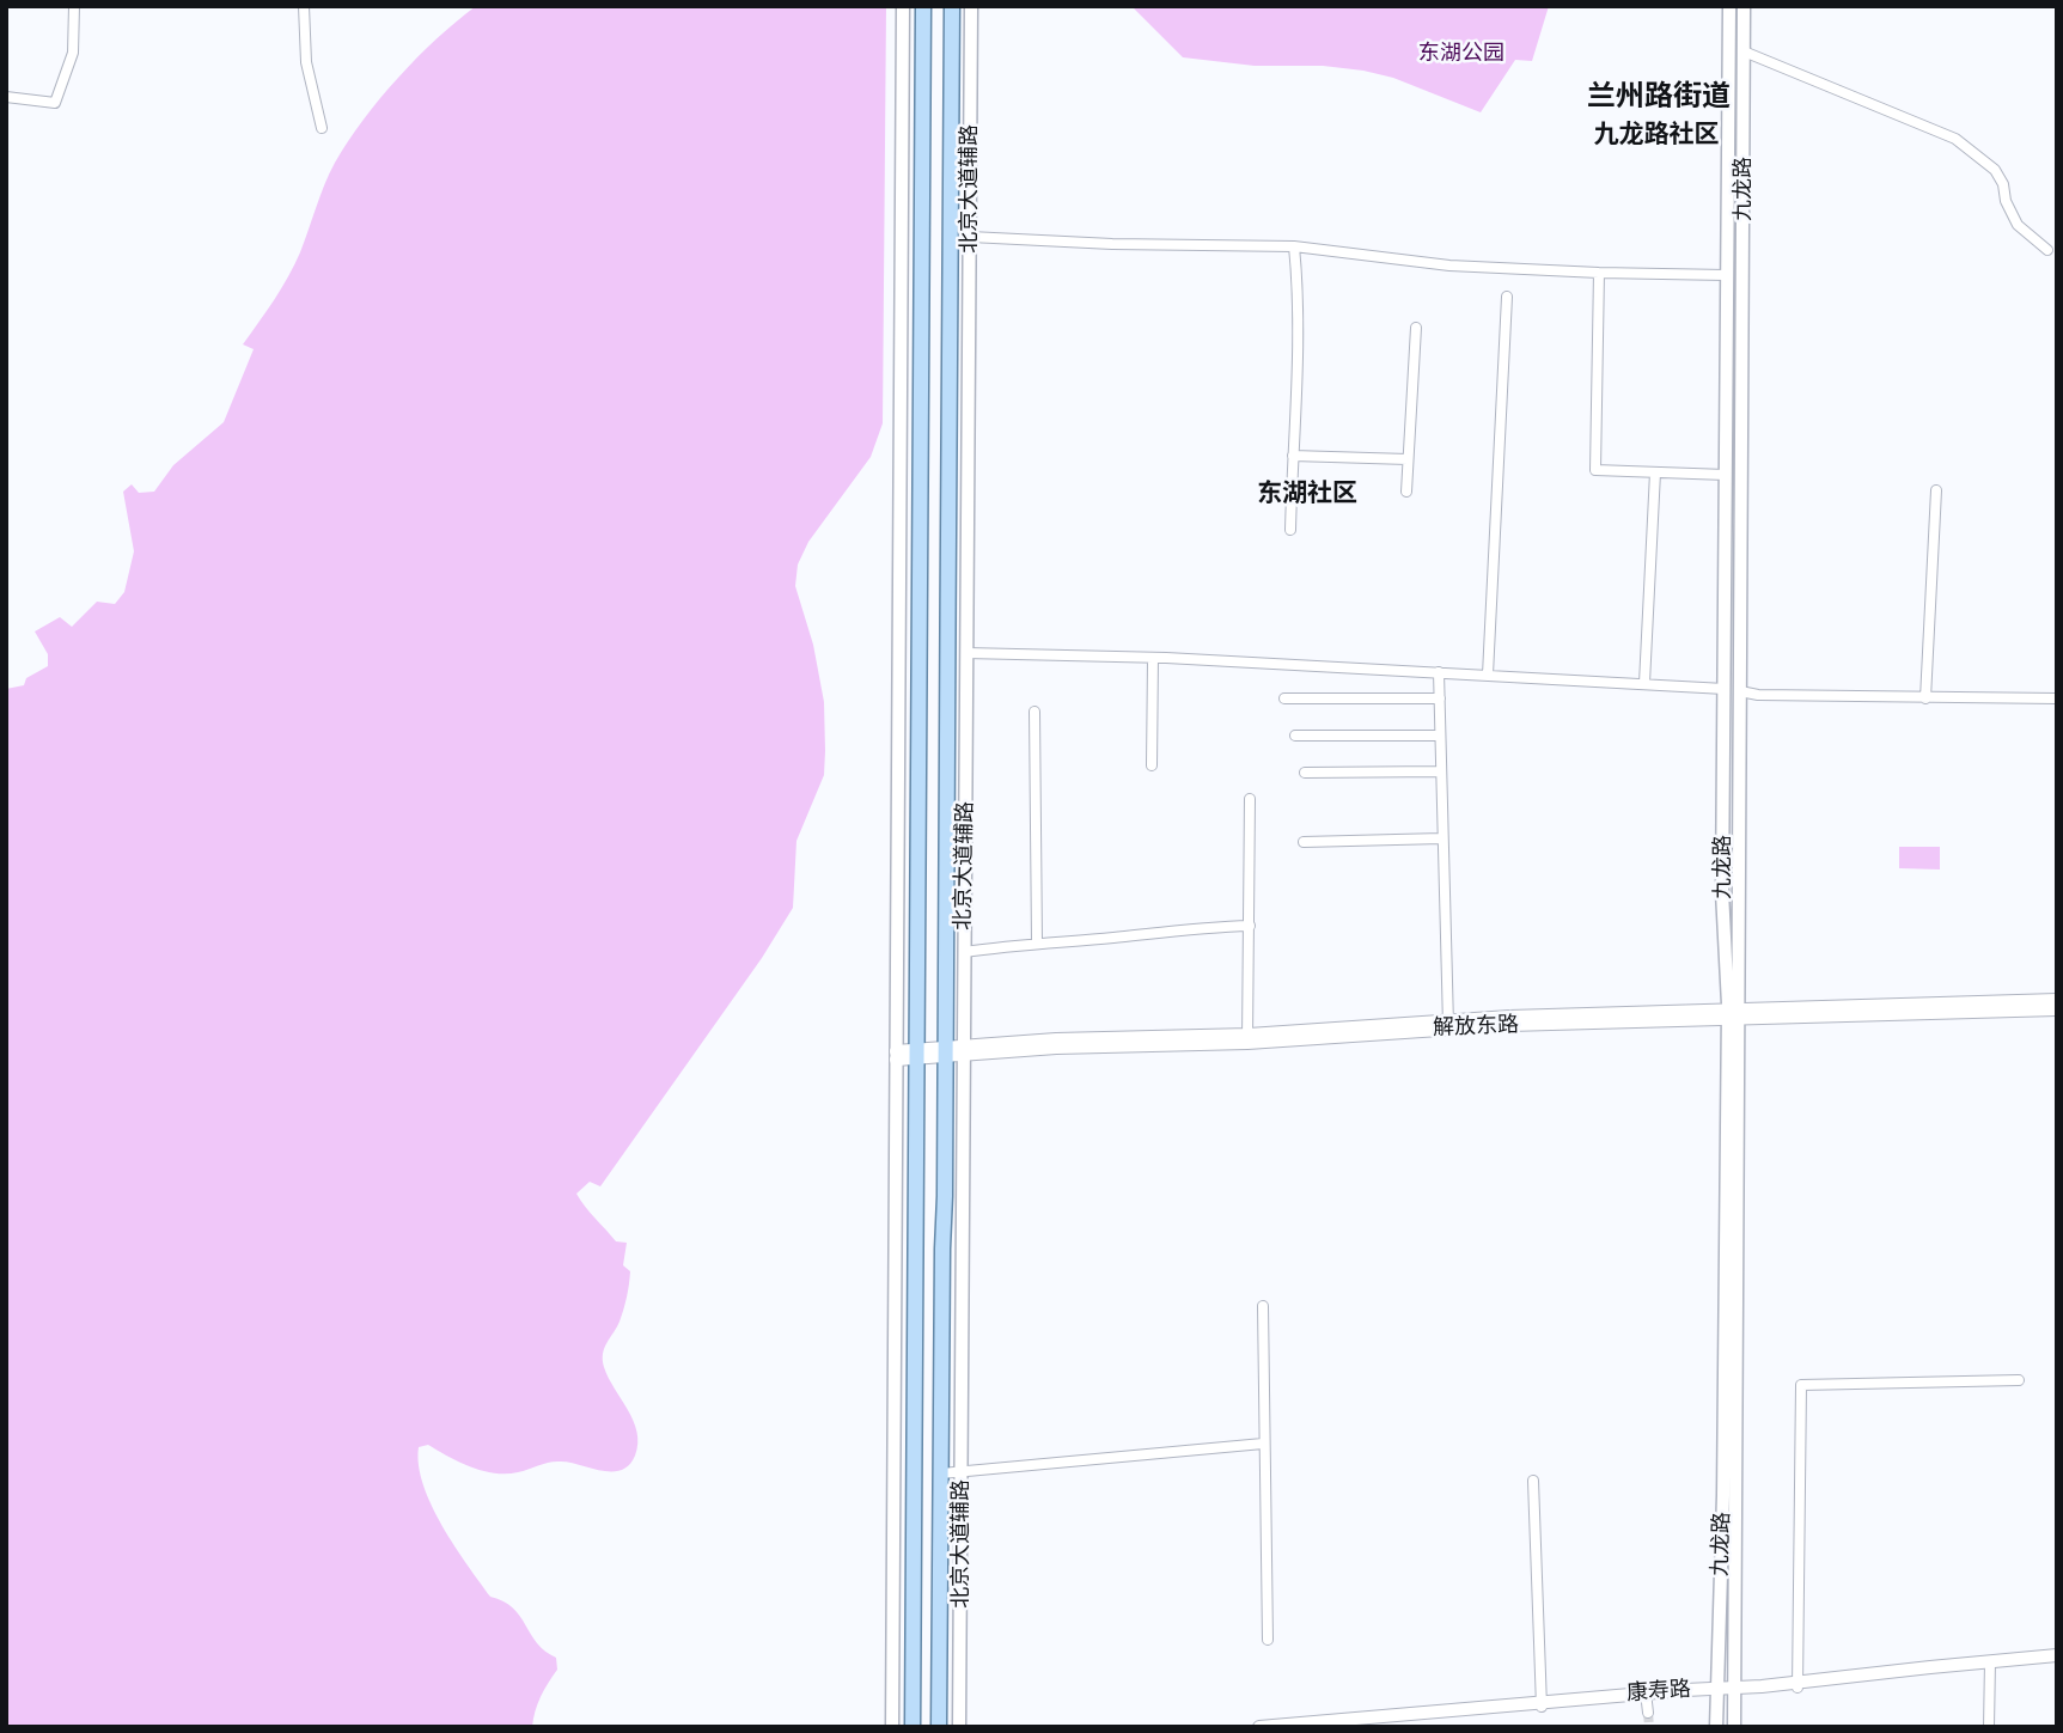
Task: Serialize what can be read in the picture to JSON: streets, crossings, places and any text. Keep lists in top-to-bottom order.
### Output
{
  "streets": {
    "main road": ["北京大道辅路", "九龙路"],
    "street": ["解放东路", "康寿路"]
  },
  "crossings": [
    ["北京大道辅路", "解放东路"],
    ["九龙路", "解放东路"],
    ["九龙路", "康寿路"]
  ],
  "districts": ["兰州路街道", "九龙路社区", "东湖社区"],
  "parks": ["东湖公园"]
}
